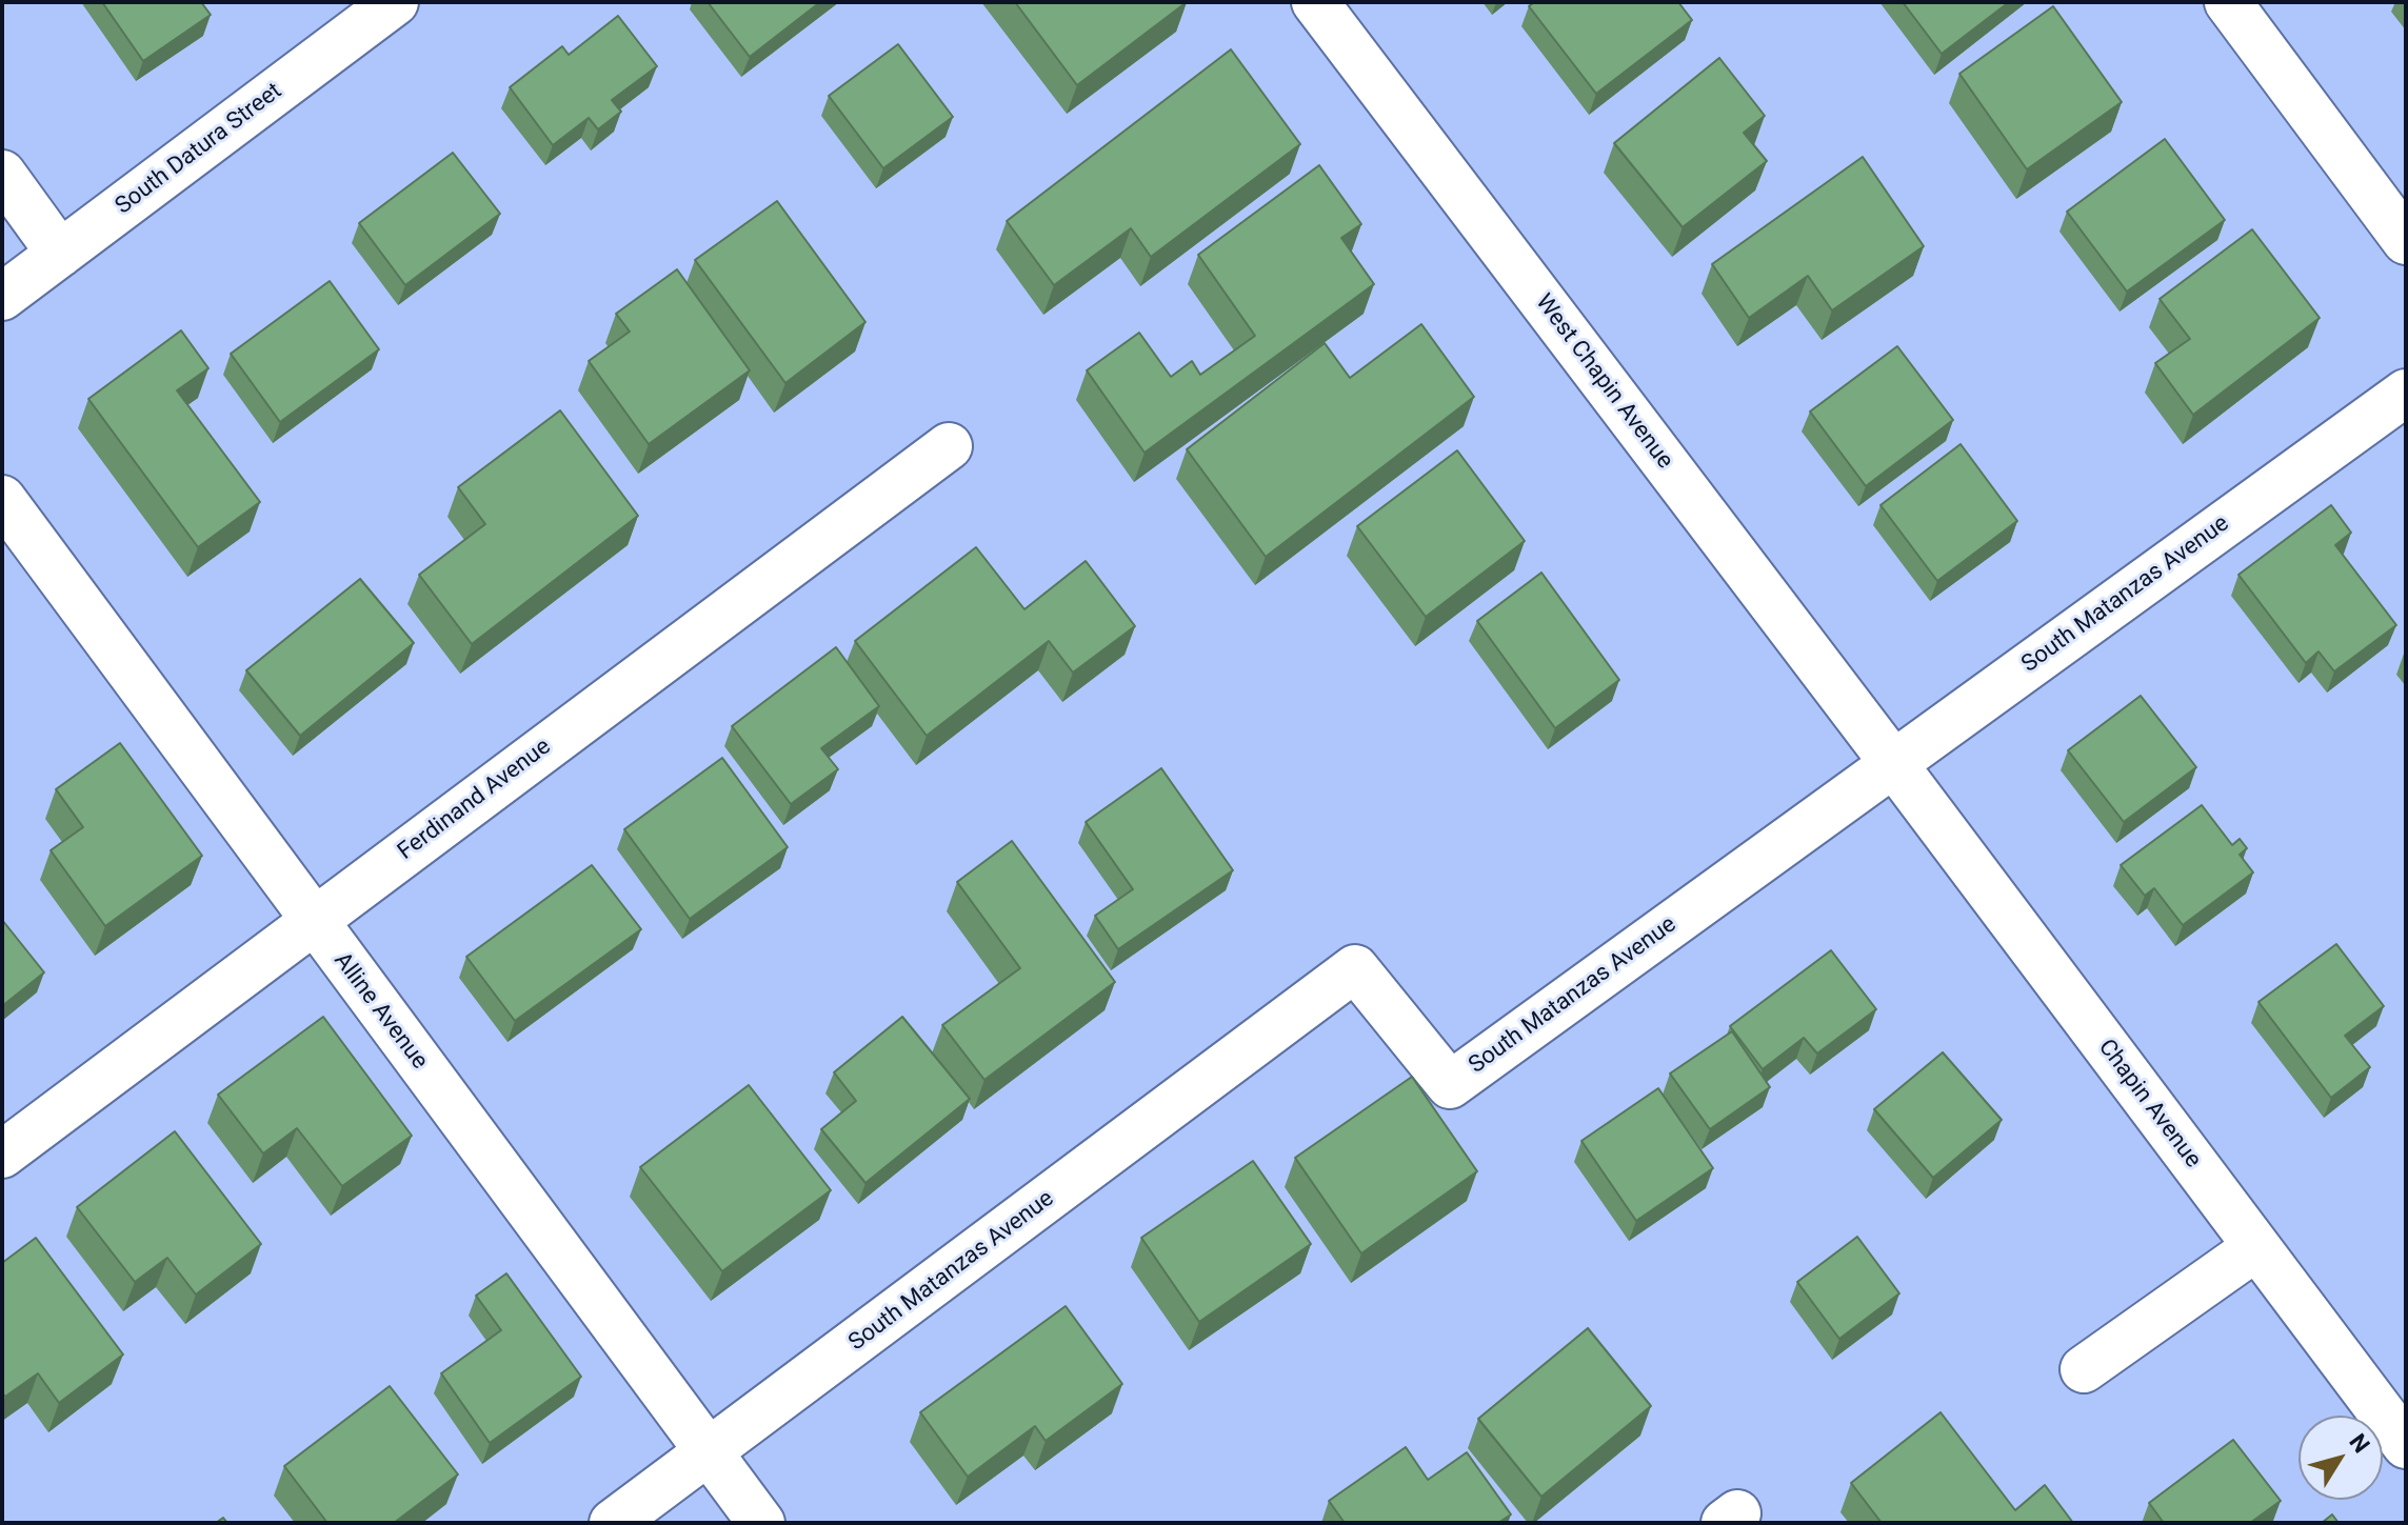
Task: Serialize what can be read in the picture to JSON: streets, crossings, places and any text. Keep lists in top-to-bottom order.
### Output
{
  "streets": {
    "street": [
      "South Datura Street",
      "West Chapin Avenue",
      "South Matanzas Avenue",
      "Ferdinand Avenue",
      "Alline Avenue",
      "Chapin Avenue"
    ]
  },
  "crossings": [
    ["West Chapin Avenue", "South Matanzas Avenue"],
    ["West Chapin Avenue", "Chapin Avenue"],
    ["South Matanzas Avenue", "Alline Avenue"],
    ["South Matanzas Avenue", "Chapin Avenue"],
    ["Ferdinand Avenue", "Alline Avenue"]
  ],
  "north": "top right"
}
